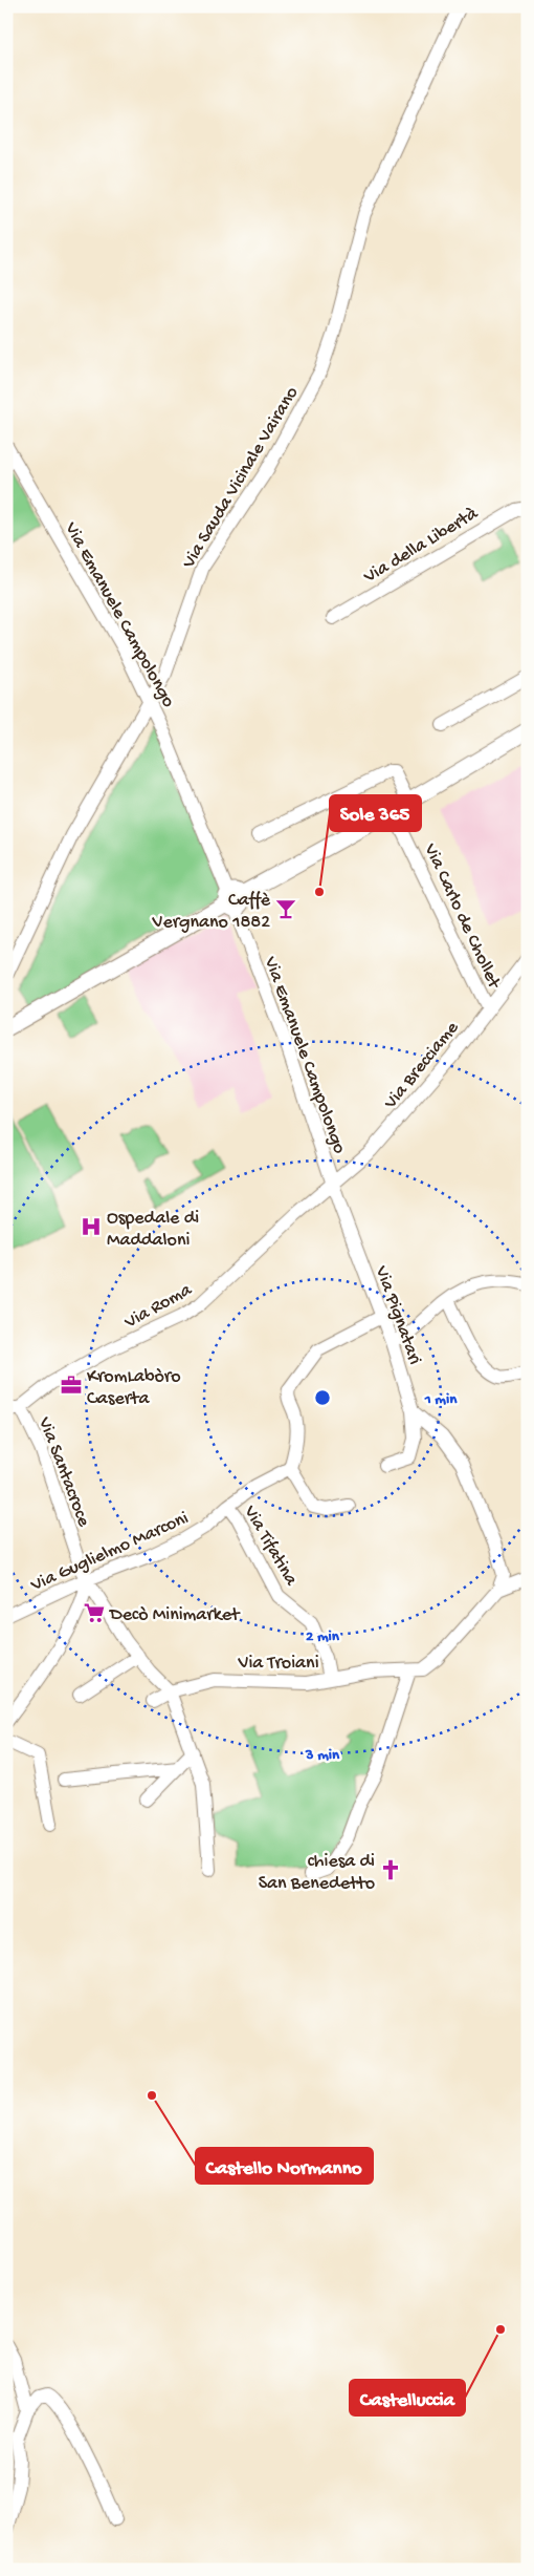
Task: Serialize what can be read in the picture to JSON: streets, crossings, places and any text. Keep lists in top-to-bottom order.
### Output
{
  "streets": {
    "street": [
      "Via Sauda Vicinale Vairano",
      "Via della Libertà",
      "Via Emanuele Campolongo",
      "Via Carlo de Chollet",
      "Via Brecciame",
      "Via Roma",
      "Via Pignatari",
      "Via Santacroce",
      "Via Tifatina",
      "Via Guglielmo Marconi",
      "Via Troiani"
    ]
  },
  "crossings": [
    ["Via Sauda Vicinale Vairano", "Via Emanuele Campolongo"],
    ["Via Emanuele Campolongo", "Via Brecciame"],
    ["Via Emanuele Campolongo", "Via Roma"],
    ["Via Emanuele Campolongo", "Via Pignatari"],
    ["Via Carlo de Chollet", "Via Brecciame"],
    ["Via Brecciame", "Via Roma"],
    ["Via Brecciame", "Via Pignatari"],
    ["Via Roma", "Via Pignatari"],
    ["Via Roma", "Via Santacroce"],
    ["Via Santacroce", "Via Guglielmo Marconi"],
    ["Via Santacroce", "Via Troiani"],
    ["Via Tifatina", "Via Guglielmo Marconi"],
    ["Via Tifatina", "Via Troiani"]
  ],
  "places": {
    "other": ["Sole 365", "Castello Normanno", "Castelluccia"],
    "bar": ["Caffè Vergnano 1882"],
    "hospital": ["Ospedale di Maddaloni"],
    "office": ["KromLabòro Caserta"],
    "supermarket": ["Decò Minimarket"],
    "church": ["chiesa di San Benedetto"]
  },
  "rings": ["1 min", "2 min", "3 min"]
}
